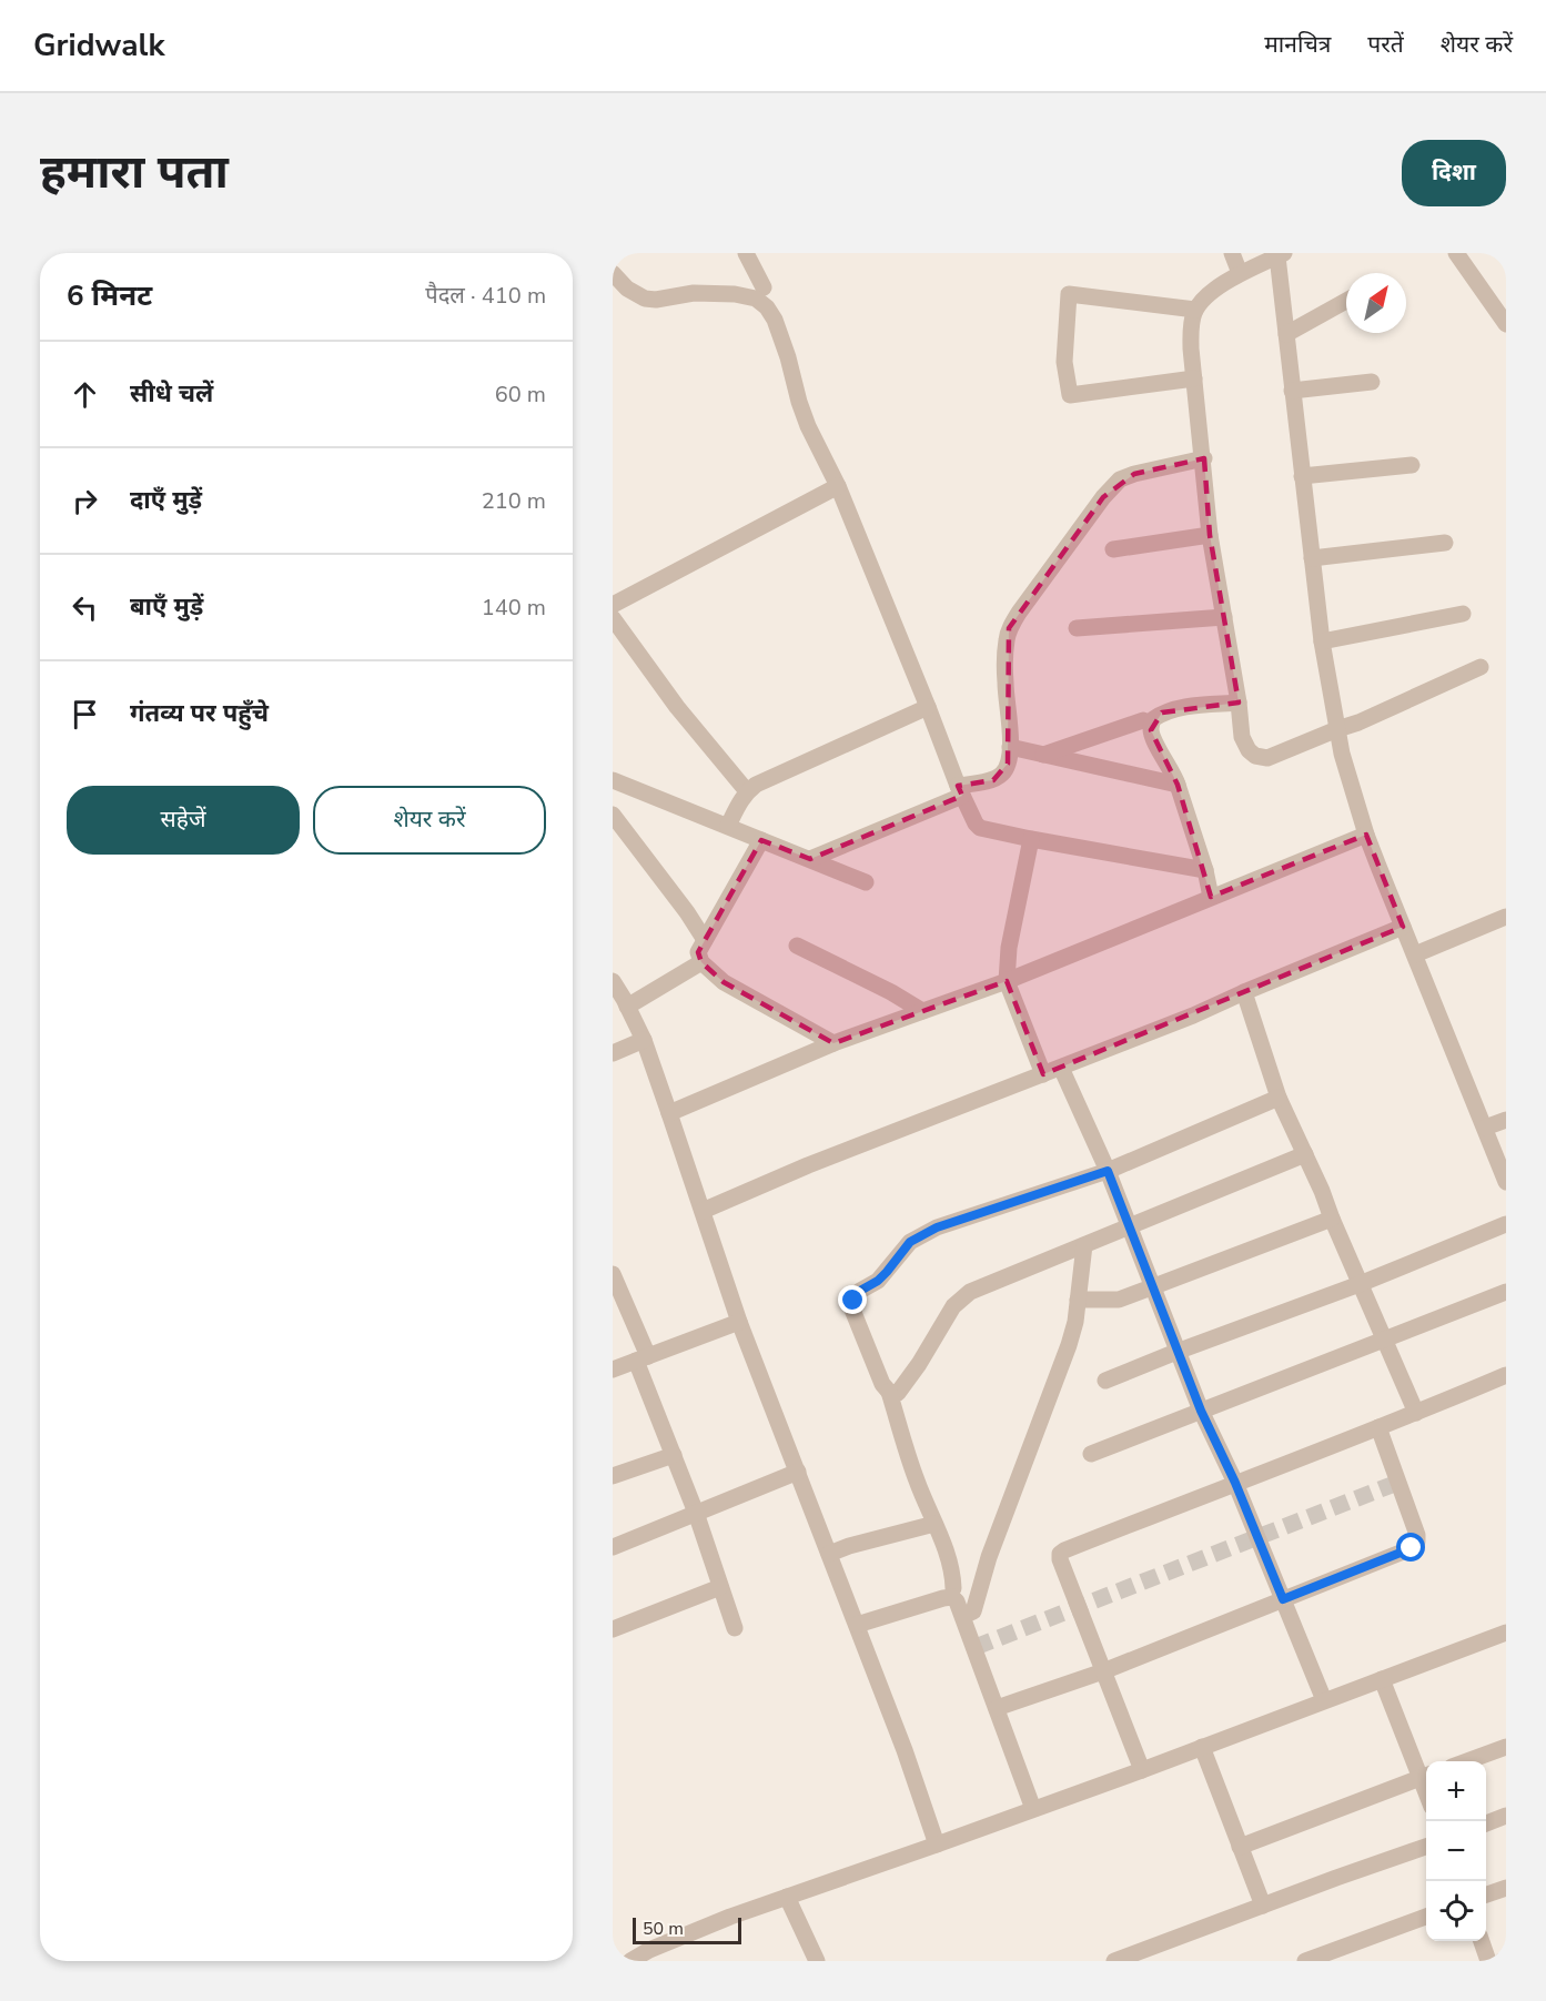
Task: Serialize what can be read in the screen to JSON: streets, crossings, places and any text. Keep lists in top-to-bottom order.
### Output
{
  "scale_bar": "50 m",
  "north": "top right",
  "page": {
    "header": "Gridwalk",
    "nav": ["मानचित्र", "परतें", "शेयर करें"],
    "buttons": [
      "दिशा",
      ["सहेजें", "शेयर करें"]
    ],
    "title": "हमारा पता",
    "heading": ["6 मिनट", "पैदल · 410 m"],
    "list": [
      ["सीधे चलें", "60 m"],
      ["दाएँ मुड़ें", "210 m"],
      ["बाएँ मुड़ें", "140 m"],
      "गंतव्य पर पहुँचे"
    ],
    "map_buttons": ["+", "−"],
    "scale": "50 m"
  }
}
